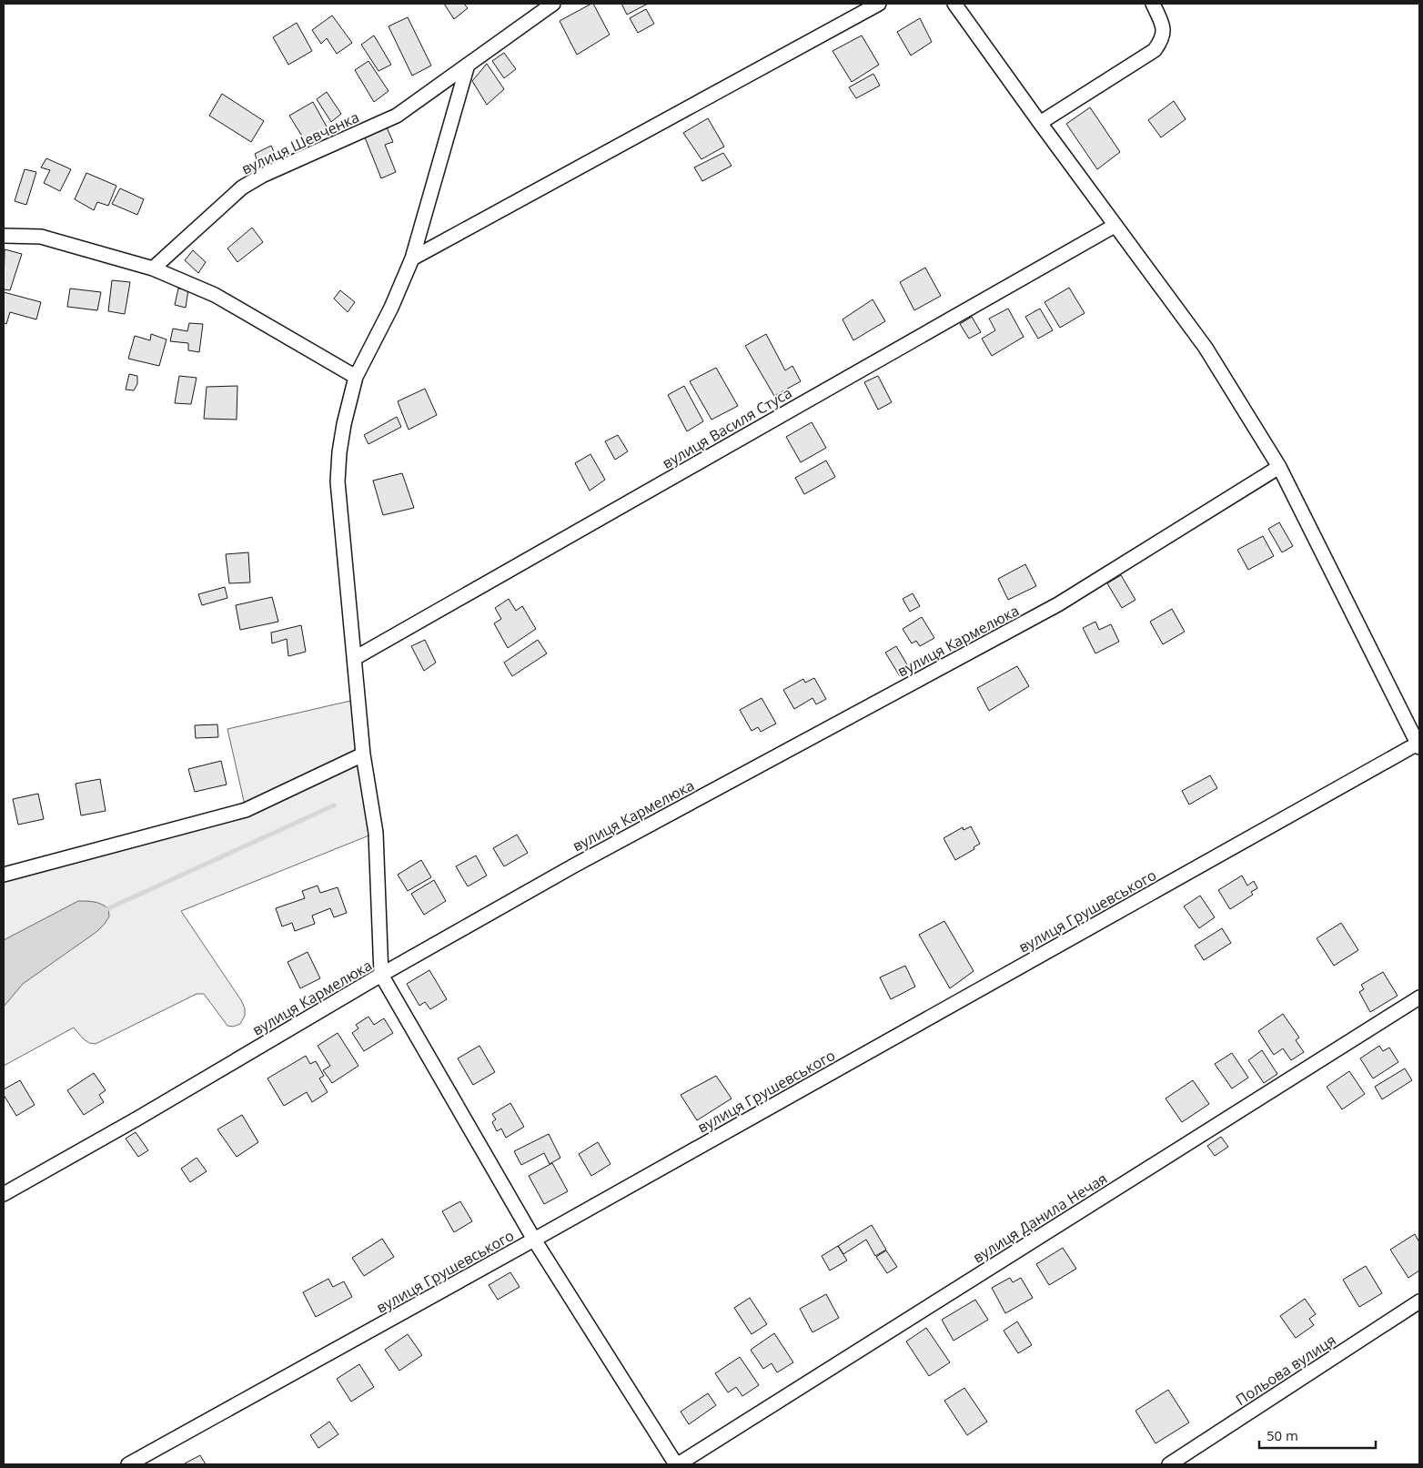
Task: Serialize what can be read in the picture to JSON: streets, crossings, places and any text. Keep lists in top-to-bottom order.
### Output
{
  "streets": {
    "street": [
      "вулиця Шевченка",
      "вулиця Василя Стуса",
      "вулиця Кармелюка",
      "вулиця Грушевського",
      "вулиця Данила Нечая",
      "Польова вулиця"
    ]
  },
  "scale_bar": "50 m"
}
